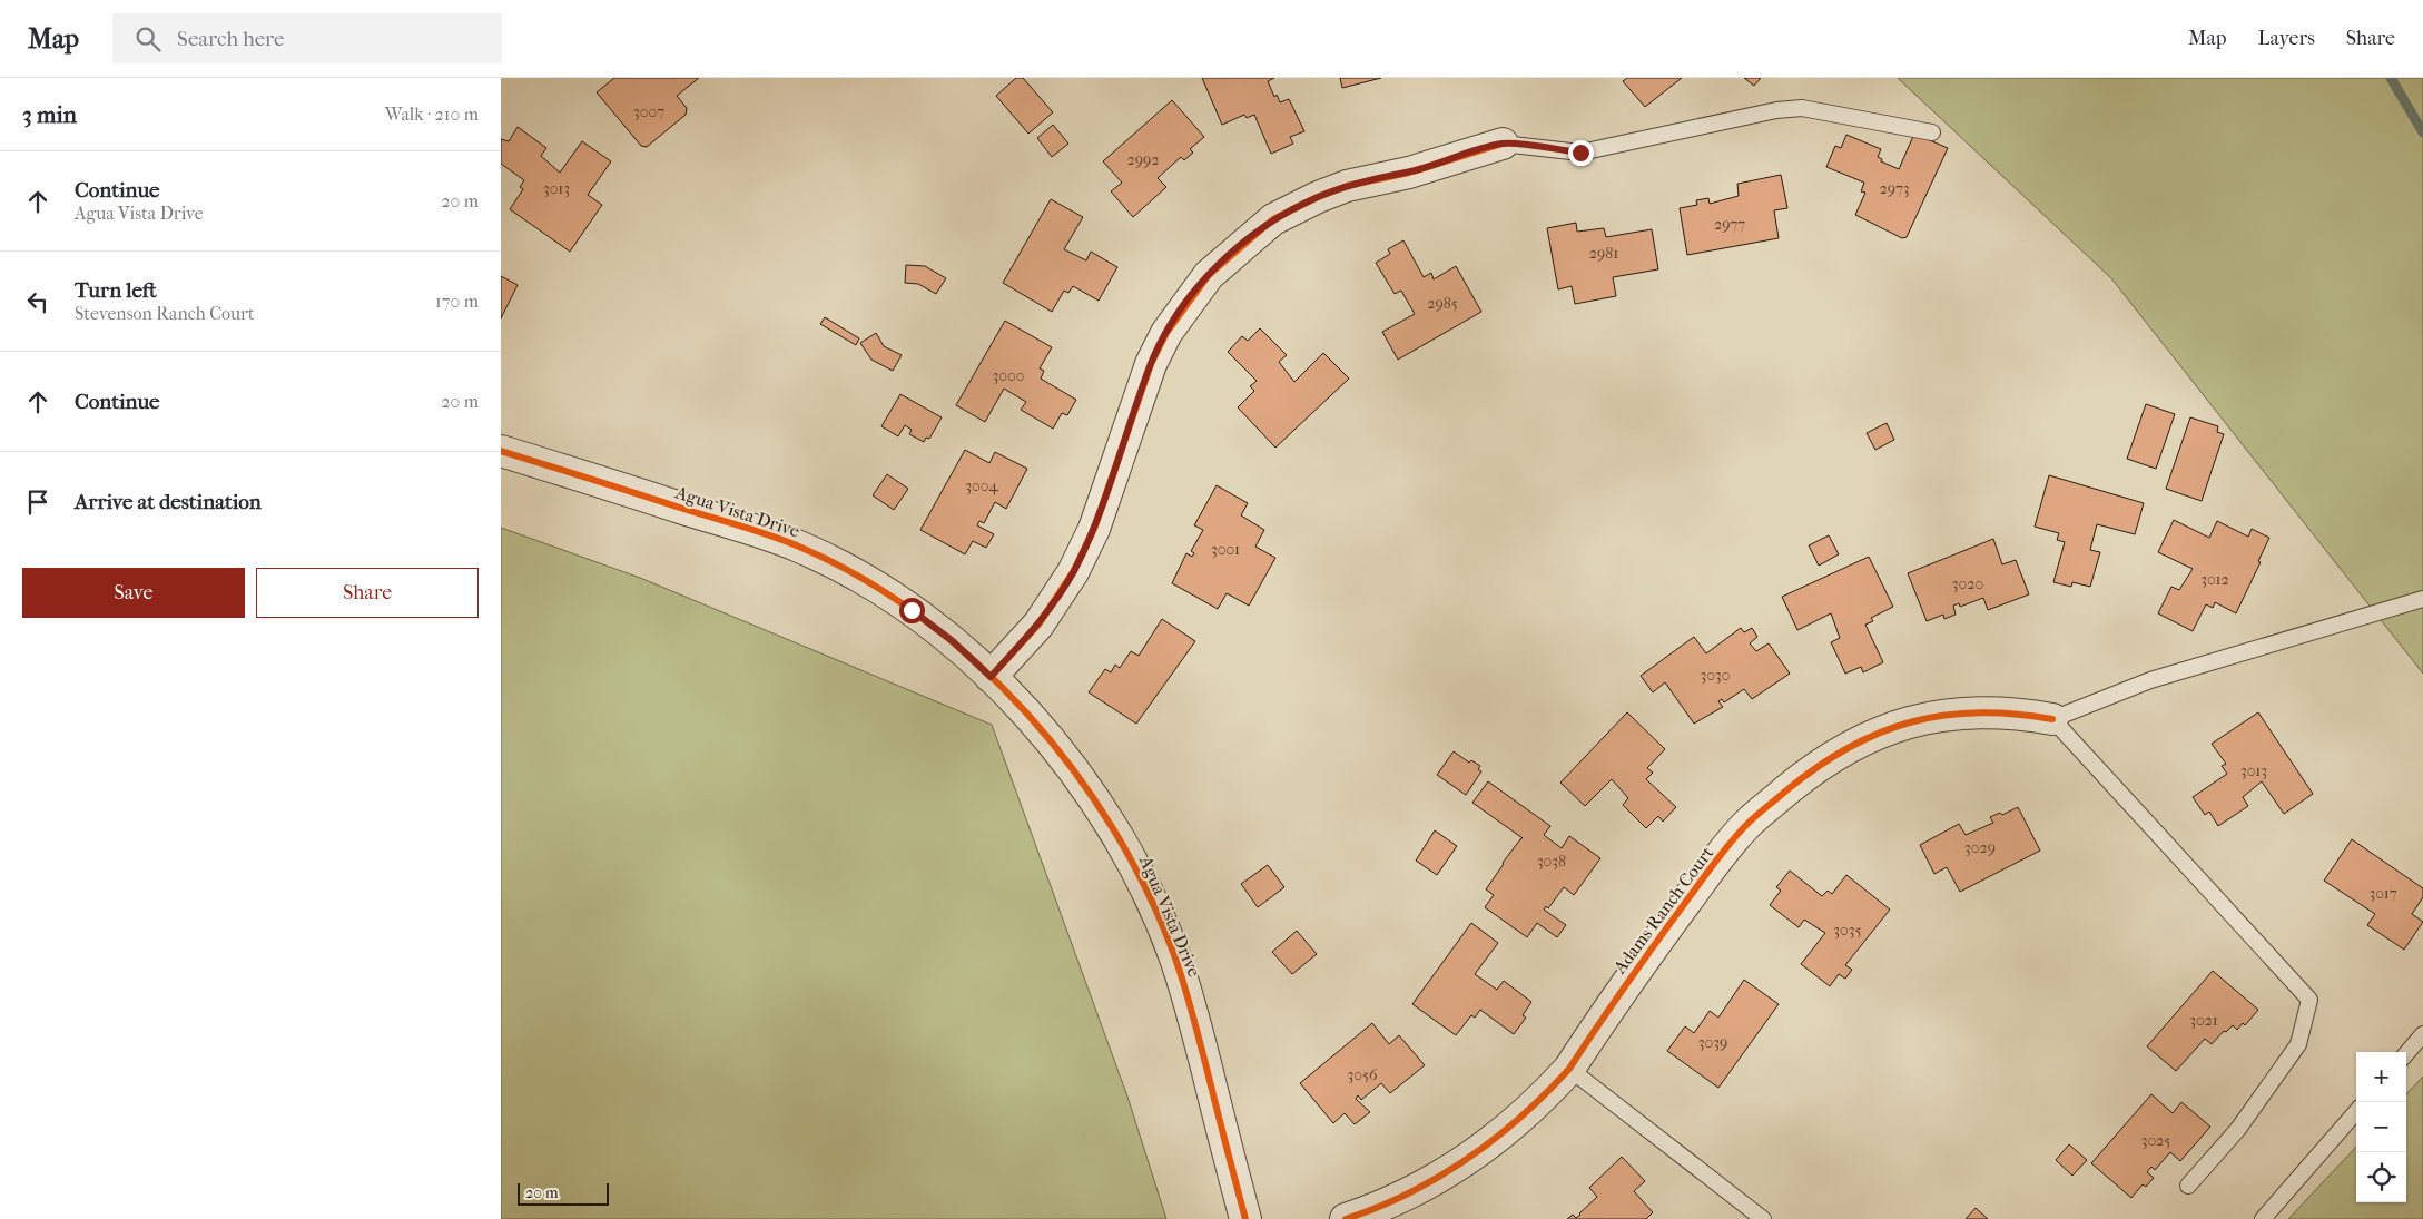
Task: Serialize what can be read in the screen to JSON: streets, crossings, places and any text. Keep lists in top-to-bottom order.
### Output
{
  "streets": {
    "street": ["Agua Vista Drive", "Adams Ranch Court"]
  },
  "house_numbers": [
    "3007",
    "2992",
    "3013",
    "2973",
    "2977",
    "2981",
    "2985",
    "3000",
    "3004",
    "3001",
    "3012",
    "3020",
    "3030",
    "3013",
    "3029",
    "3038",
    "3017",
    "3035",
    "3021",
    "3039",
    "3056",
    "3025"
  ],
  "scale_bar": "20 m",
  "page": {
    "header": "Map",
    "search": "Search here",
    "nav": ["Map", "Layers", "Share"],
    "heading": ["3 min", "Walk · 210 m"],
    "list": [
      ["Continue", "Agua Vista Drive", "20 m"],
      ["Turn left", "Stevenson Ranch Court", "170 m"],
      ["Continue", "20 m"],
      "Arrive at destination"
    ],
    "buttons": ["Save", "Share"],
    "map_buttons": ["+", "−"],
    "scale": "20 m"
  }
}
